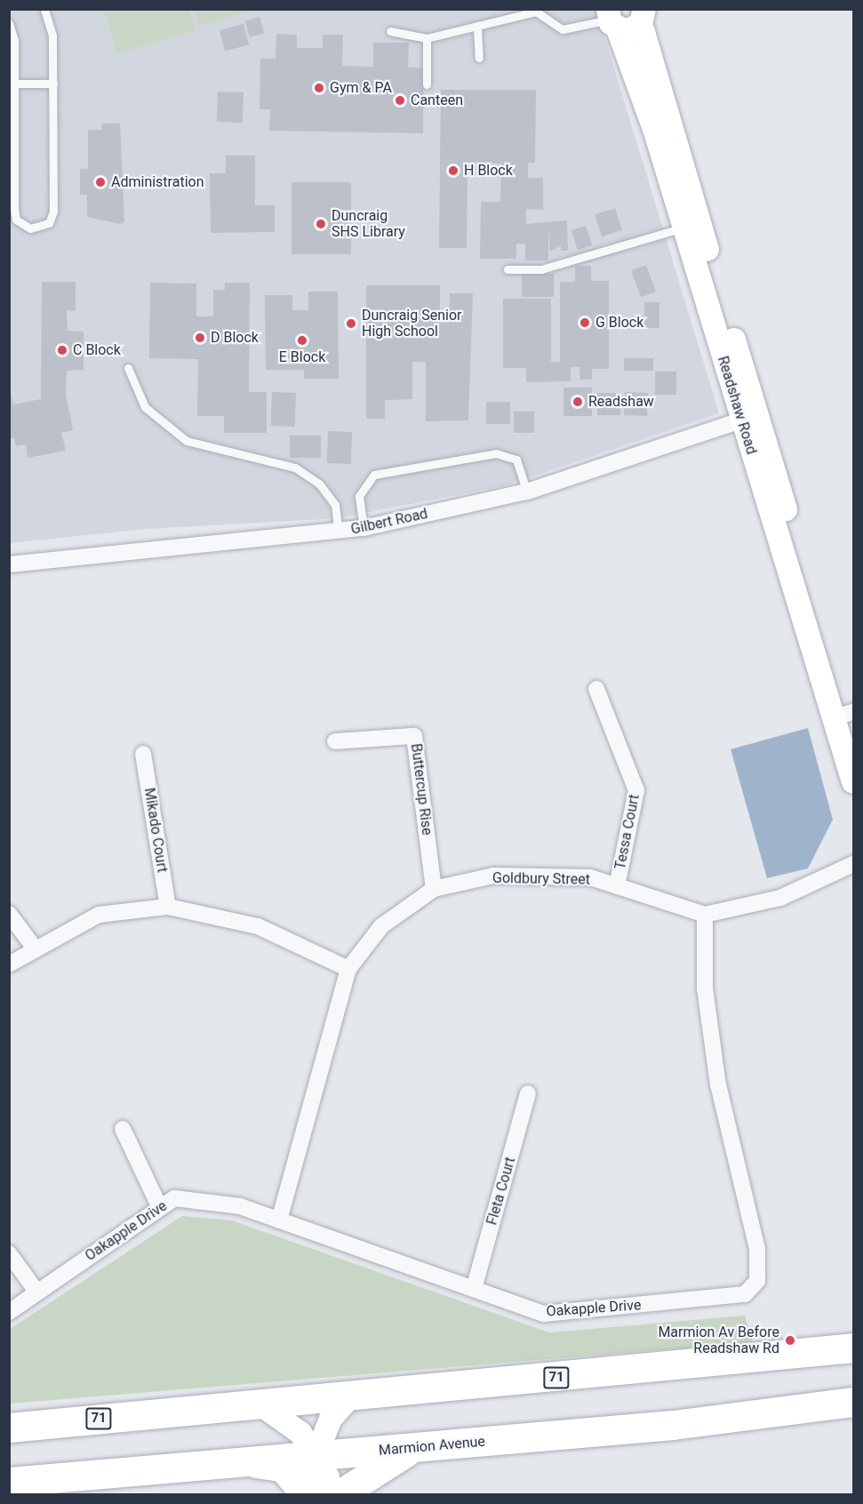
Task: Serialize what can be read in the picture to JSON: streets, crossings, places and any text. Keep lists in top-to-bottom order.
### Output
{
  "streets": {
    "highway": ["71", "Marmion Avenue"],
    "street": [
      "Readshaw Road",
      "Gilbert Road",
      "Buttercup Rise",
      "Mikado Court",
      "Tessa Court",
      "Goldbury Street",
      "Fleta Court",
      "Oakapple Drive"
    ]
  },
  "crossings": [
    ["Readshaw Road", "Gilbert Road"],
    ["Buttercup Rise", "Goldbury Street"],
    ["Tessa Court", "Goldbury Street"],
    ["Goldbury Street", "Oakapple Drive"],
    ["Fleta Court", "Oakapple Drive"]
  ],
  "places": [
    "Gym & PA",
    "Canteen",
    "H Block",
    "Administration",
    "Duncraig SHS Library",
    "G Block",
    "Duncraig Senior High School",
    "D Block",
    "E Block",
    "C Block",
    "Readshaw",
    "Marmion Av Before Readshaw Rd"
  ]
}
